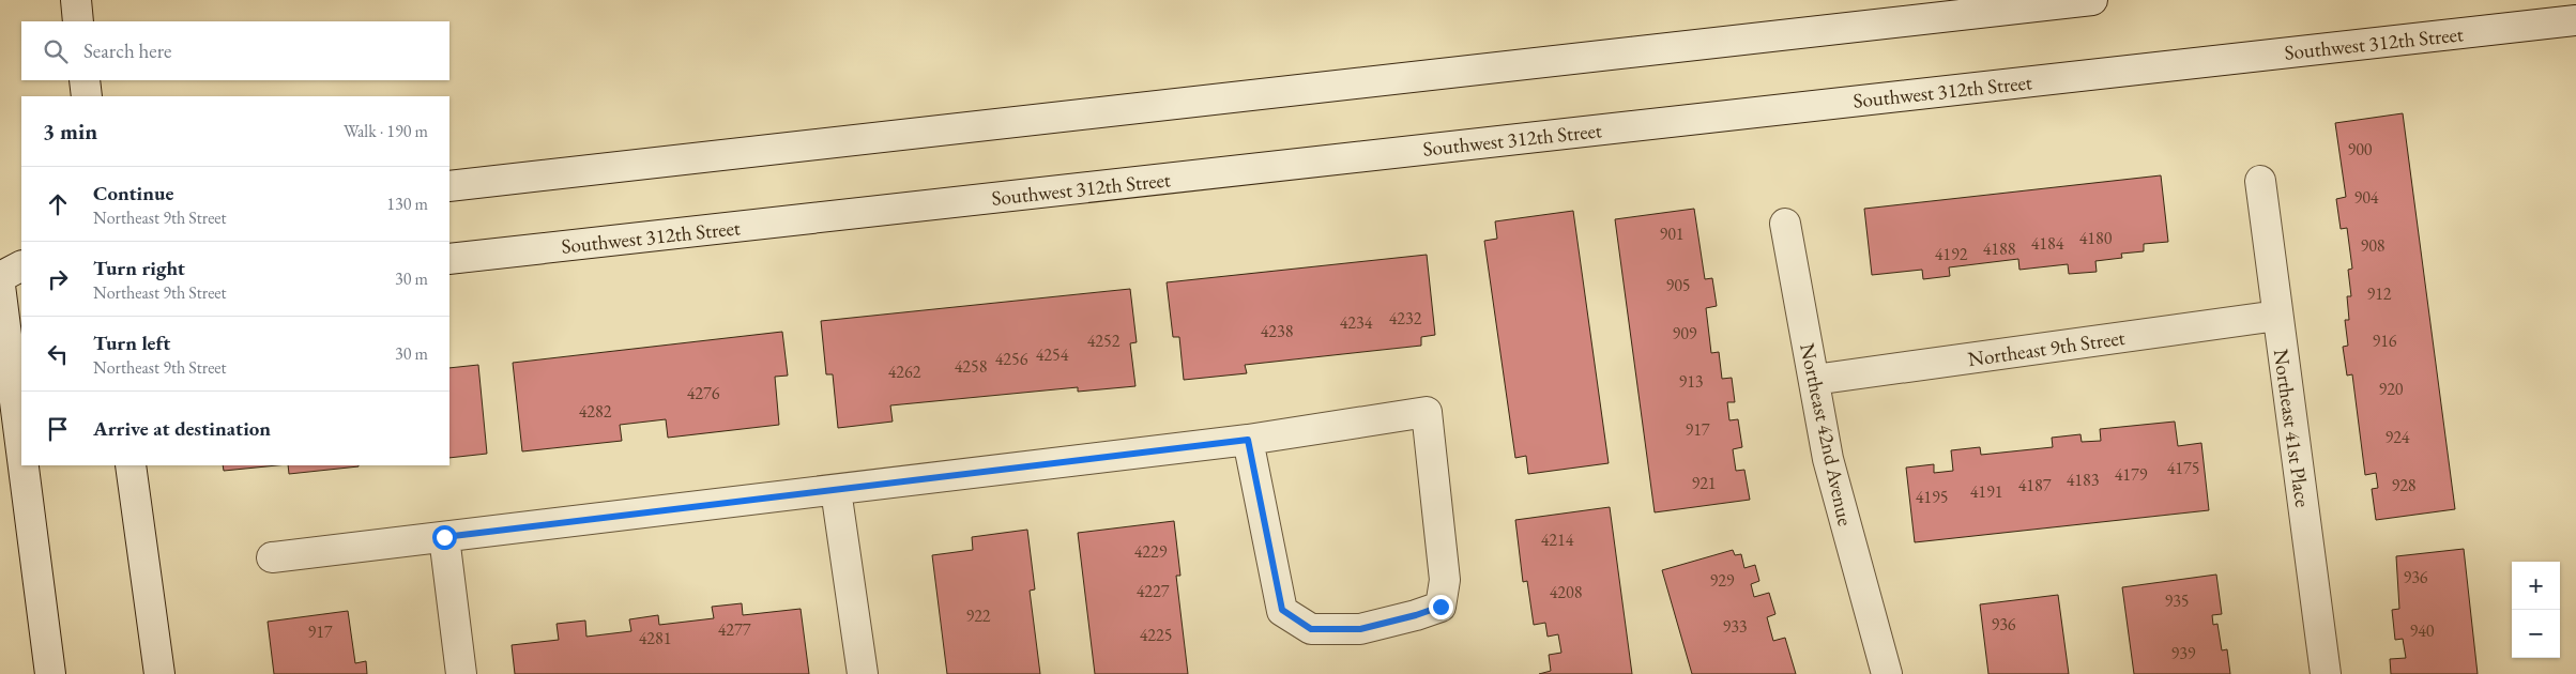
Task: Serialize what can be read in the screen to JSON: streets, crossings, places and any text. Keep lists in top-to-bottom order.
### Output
{
  "streets": {
    "main road": [
      "Southwest 312th Street",
      "Northeast 9th Street",
      "Northeast 41st Place",
      "Northeast 42nd Avenue"
    ]
  },
  "crossings": [
    ["Northeast 9th Street", "Northeast 41st Place"],
    ["Northeast 9th Street", "Northeast 42nd Avenue"]
  ],
  "house_numbers": [
    "900",
    "904",
    "901",
    "4180",
    "4184",
    "908",
    "4188",
    "4192",
    "905",
    "912",
    "4232",
    "4234",
    "4238",
    "909",
    "4252",
    "916",
    "4254",
    "4256",
    "4258",
    "4262",
    "913",
    "920",
    "4276",
    "4282",
    "917",
    "924",
    "4175",
    "4179",
    "4183",
    "921",
    "4187",
    "928",
    "4191",
    "4195",
    "4214",
    "4229",
    "936",
    "929",
    "4227",
    "4208",
    "935",
    "922",
    "936",
    "933",
    "4277",
    "940",
    "917",
    "4225",
    "4281",
    "939"
  ],
  "page": {
    "search": "Search here",
    "heading": ["3 min", "Walk · 190 m"],
    "list": [
      ["Continue", "Northeast 9th Street", "130 m"],
      ["Turn right", "Northeast 9th Street", "30 m"],
      ["Turn left", "Northeast 9th Street", "30 m"],
      "Arrive at destination"
    ],
    "map_buttons": ["+", "−"]
  }
}
